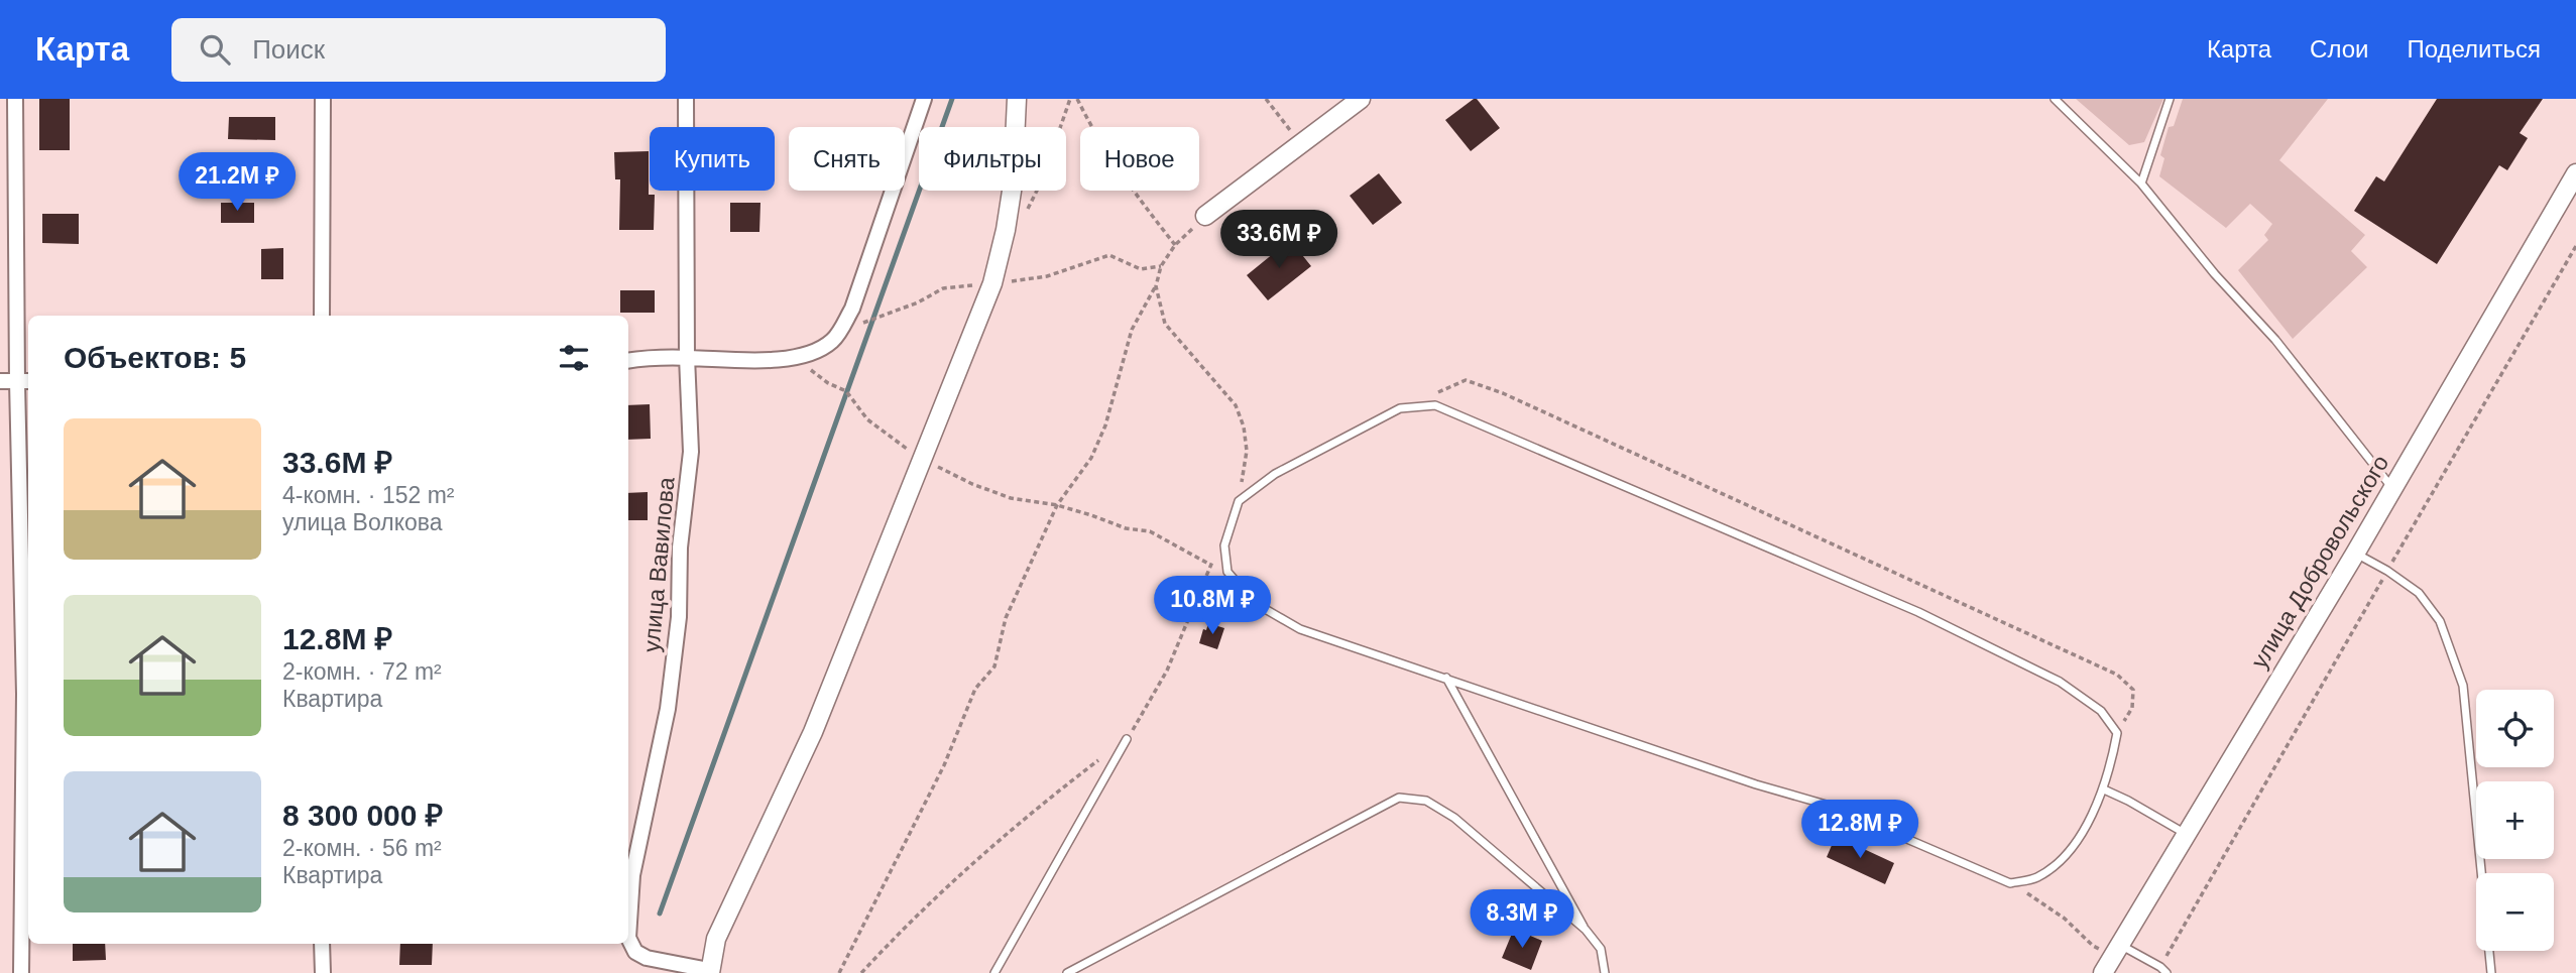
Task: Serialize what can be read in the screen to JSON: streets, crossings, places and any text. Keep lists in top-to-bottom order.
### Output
{
  "streets": {
    "street": ["улица Добровольского", "улица Вавилова"]
  },
  "page": {
    "header": "Карта",
    "search": "Поиск",
    "nav": ["Карта", "Слои", "Поделиться"],
    "chip": [
      "Купить",
      "Снять",
      "Фильтры",
      "Новое"
    ],
    "price": [
      "21.2M ₽",
      "33.6M ₽",
      "10.8M ₽",
      "12.8M ₽",
      "8.3M ₽"
    ],
    "heading": "Объектов: 5",
    "list": [
      {
        "name": "33.6M ₽",
        "note": "4-комн. · 152 m² · улица Волкова"
      },
      {
        "name": "12.8M ₽",
        "note": "2-комн. · 72 m² · Квартира"
      },
      {
        "name": "8 300 000 ₽",
        "note": "2-комн. · 56 m² · Квартира"
      }
    ],
    "map_buttons": ["+", "−"]
  }
}
